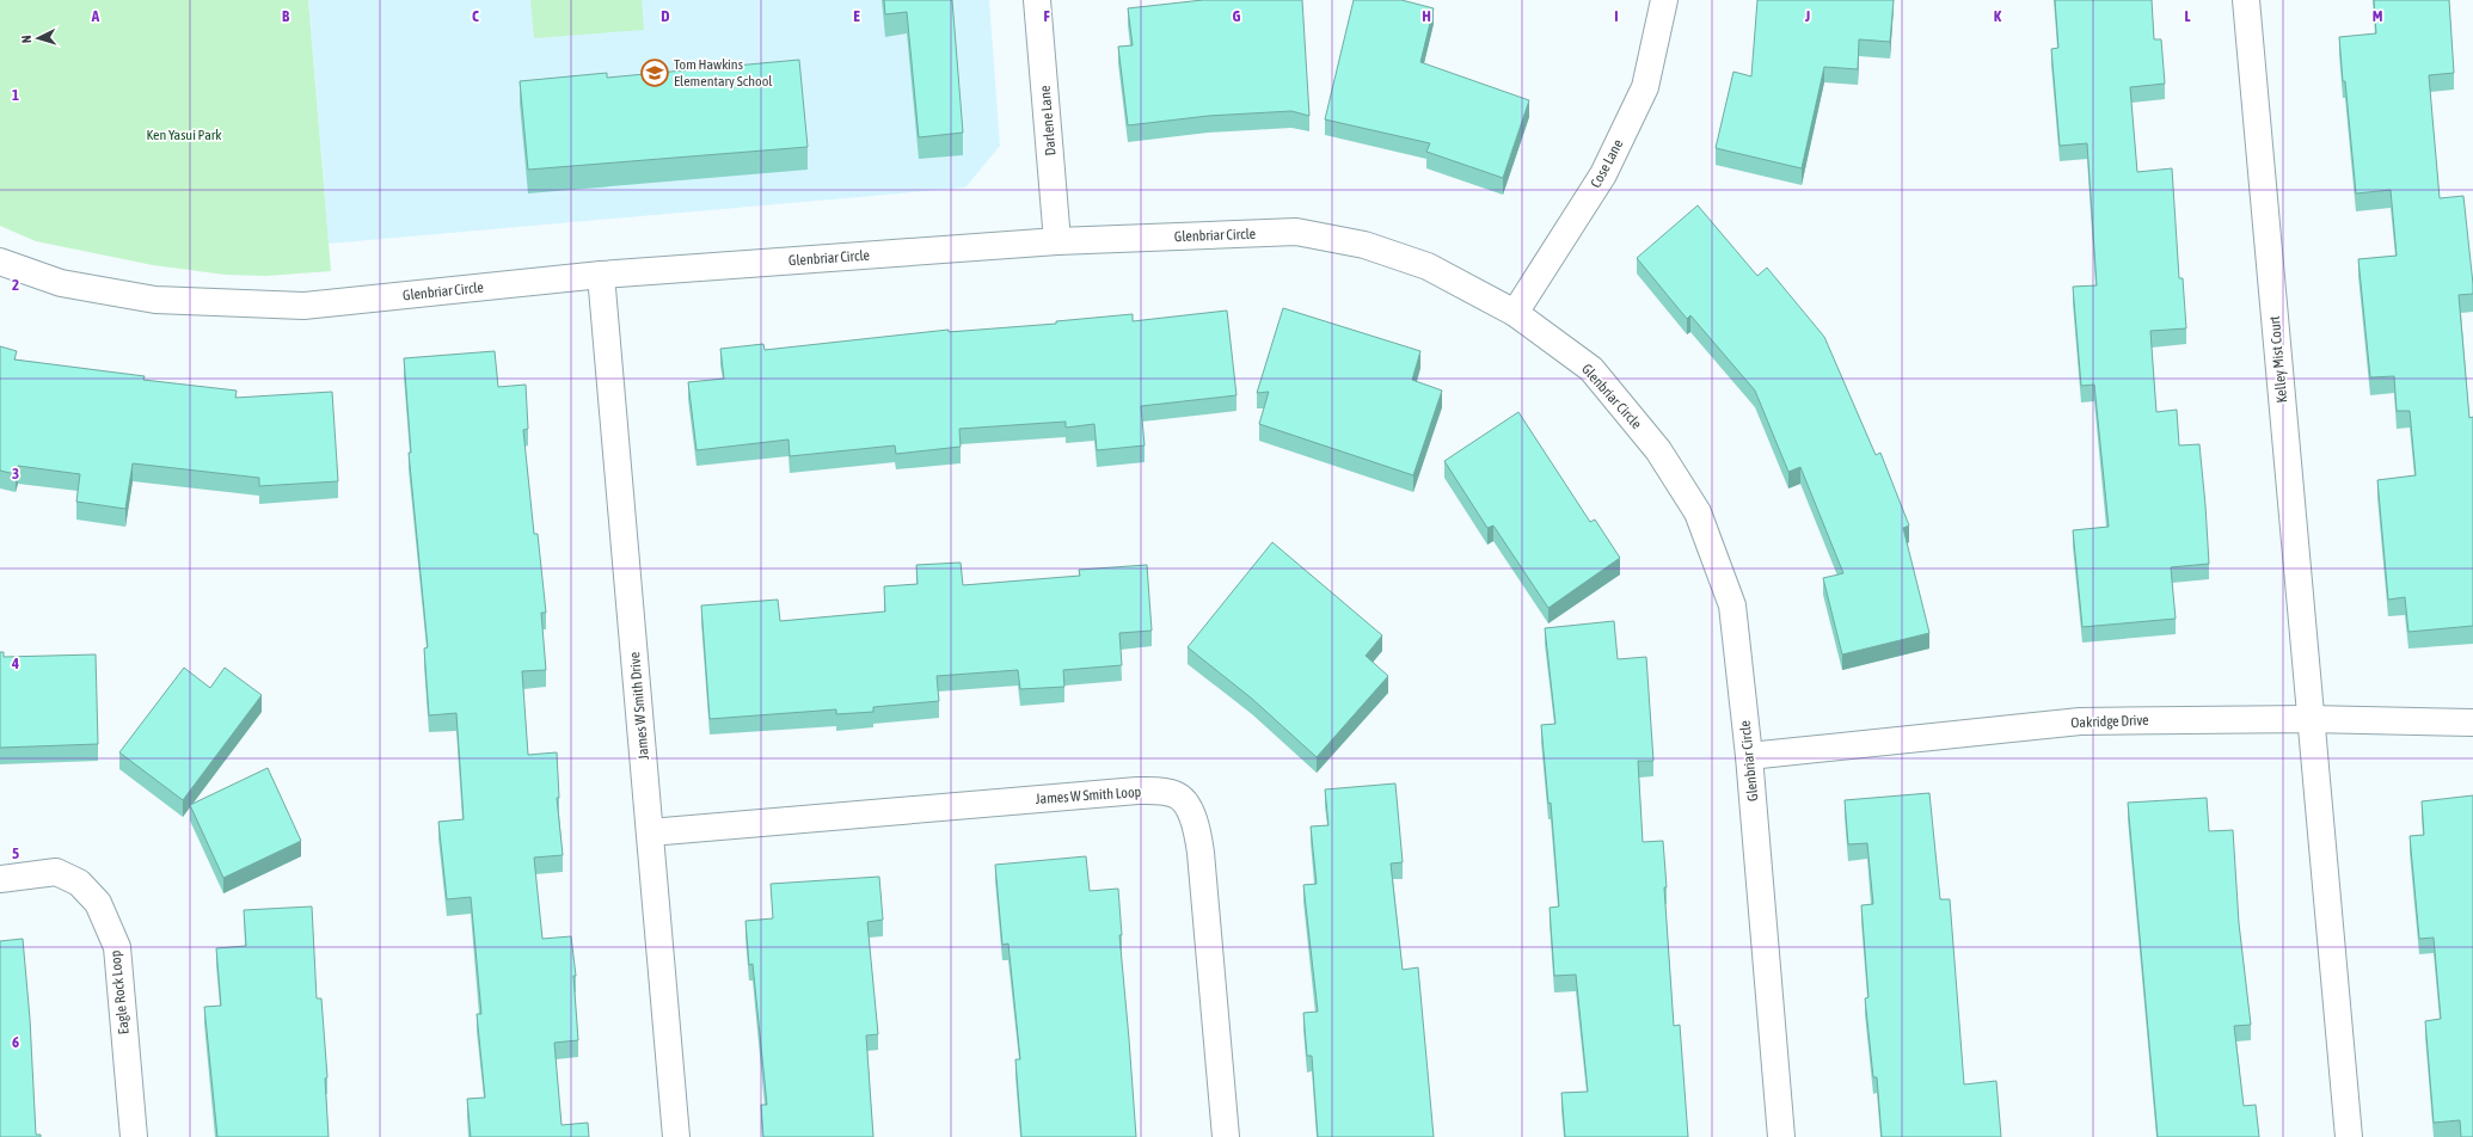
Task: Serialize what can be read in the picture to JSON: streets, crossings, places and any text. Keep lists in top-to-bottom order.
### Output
{
  "streets": {
    "street": [
      "Darlene Lane",
      "Cose Lane",
      "Glenbriar Circle",
      "Kelley Mist Court",
      "James W Smith Drive",
      "Oakridge Drive",
      "James W Smith Loop",
      "Eagle Rock Loop"
    ]
  },
  "crossings": [
    ["Darlene Lane", "Glenbriar Circle"],
    ["Cose Lane", "Glenbriar Circle"],
    ["Glenbriar Circle", "James W Smith Drive"],
    ["Glenbriar Circle", "Oakridge Drive"],
    ["Kelley Mist Court", "Oakridge Drive"],
    ["James W Smith Drive", "James W Smith Loop"]
  ],
  "parks": ["Ken Yasui Park"],
  "places": {
    "school or university": ["Tom Hawkins Elementary School"]
  },
  "north": "left",
  "grid": {
    "columns": [
      "A",
      "B",
      "C",
      "D",
      "E",
      "F",
      "G",
      "H",
      "I",
      "J",
      "K",
      "L",
      "M"
    ],
    "rows": [
      "1",
      "2",
      "3",
      "4",
      "5",
      "6"
    ]
  }
}
